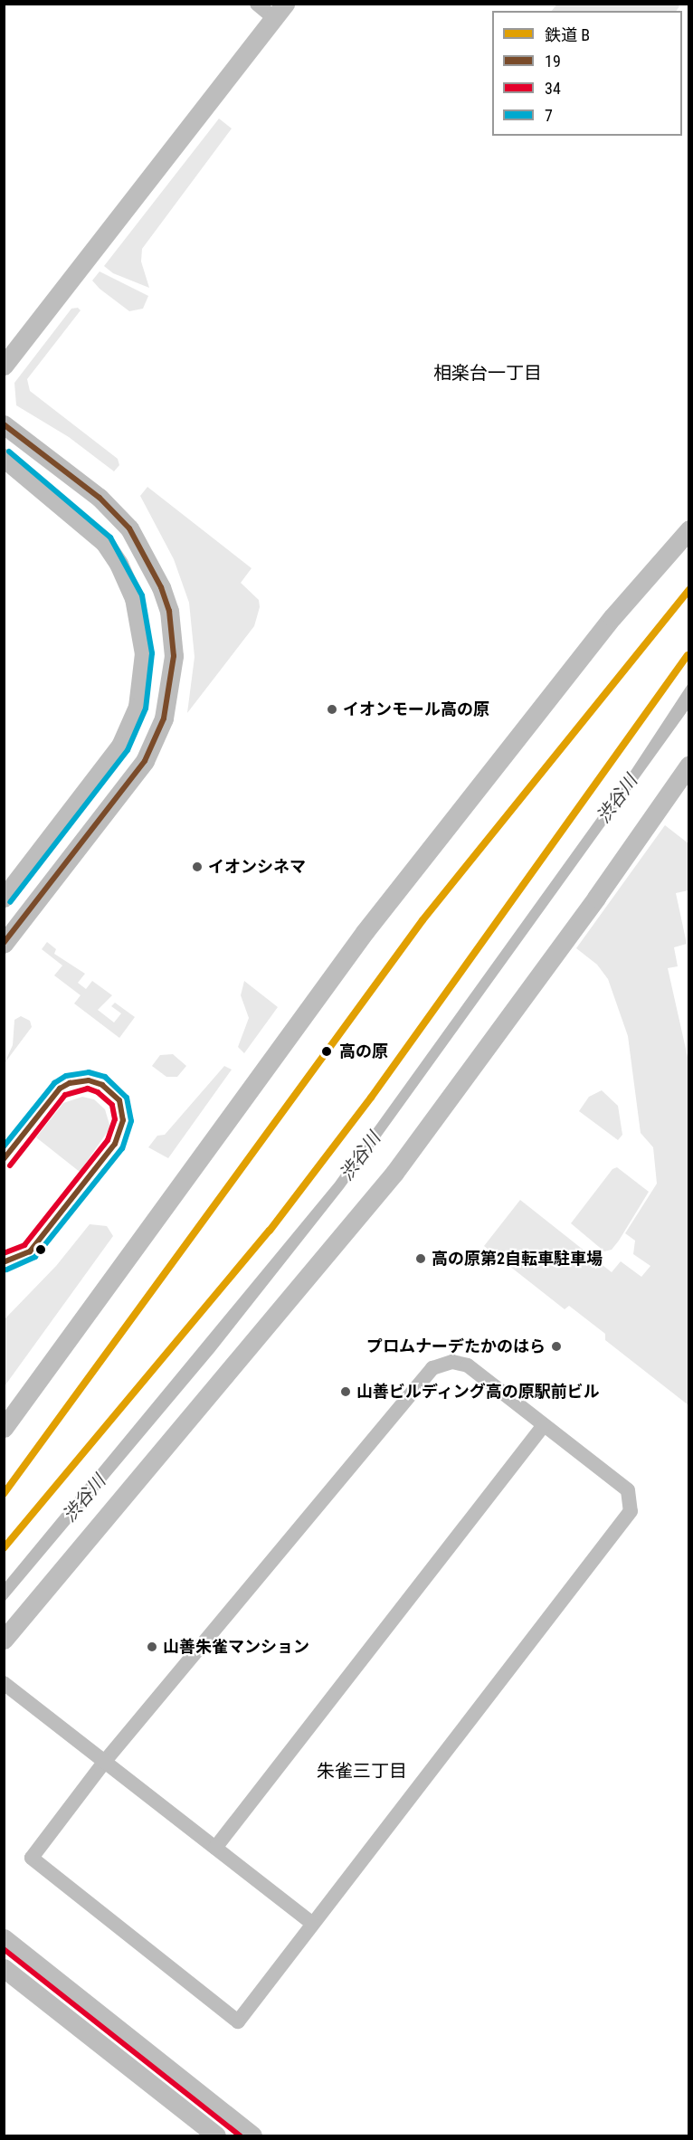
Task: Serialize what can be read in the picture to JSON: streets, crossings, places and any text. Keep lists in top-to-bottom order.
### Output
{
  "districts": ["相楽台一丁目", "朱雀三丁目"],
  "water": ["渋谷川"],
  "places": [
    "イオンモール高の原",
    "イオンシネマ",
    "高の原",
    "高の原第2自転車駐車場",
    "プロムナーデたかのはら",
    "山善ビルディング高の原駅前ビル",
    "山善朱雀マンション"
  ],
  "lines": [
    "transit line 19",
    "transit line 7",
    "rail line B",
    "transit line 34"
  ],
  "legend": [
    "鉄道 B",
    "19",
    "34",
    "7"
  ]
}
